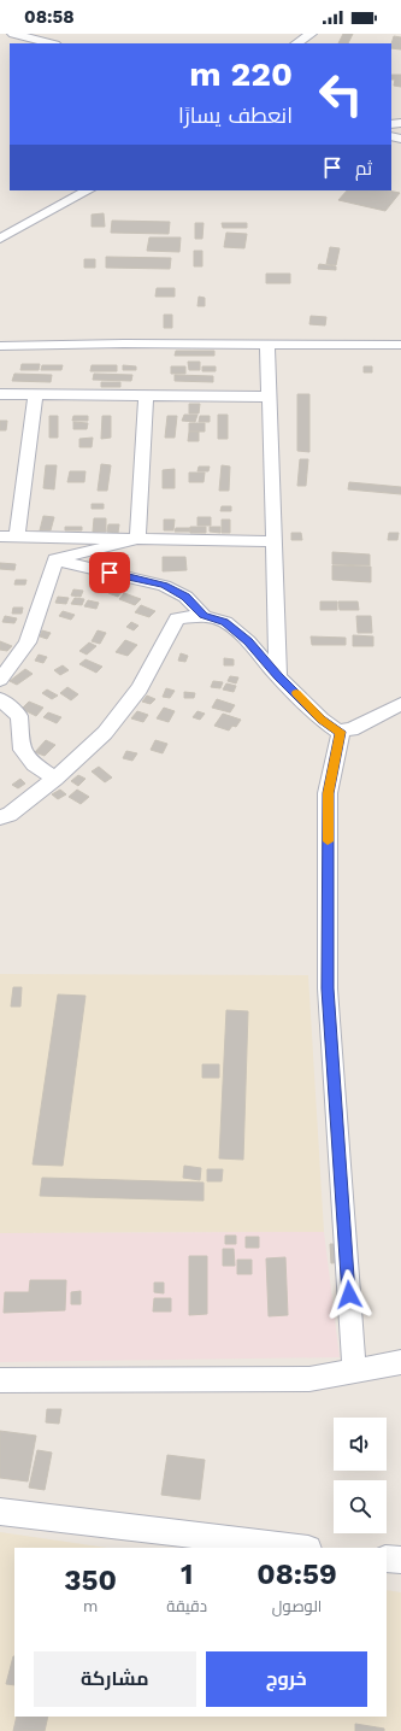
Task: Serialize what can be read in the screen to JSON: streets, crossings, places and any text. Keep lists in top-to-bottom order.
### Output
{
  "page": {
    "status": "08:58",
    "turn": ["220 m", "انعطف يسارًا"],
    "then": "ثم",
    "eta": [
      "08:59",
      "الوصول",
      "1",
      "دقيقة",
      "350",
      "m"
    ],
    "buttons": ["خروج", "مشاركة"]
  }
}
